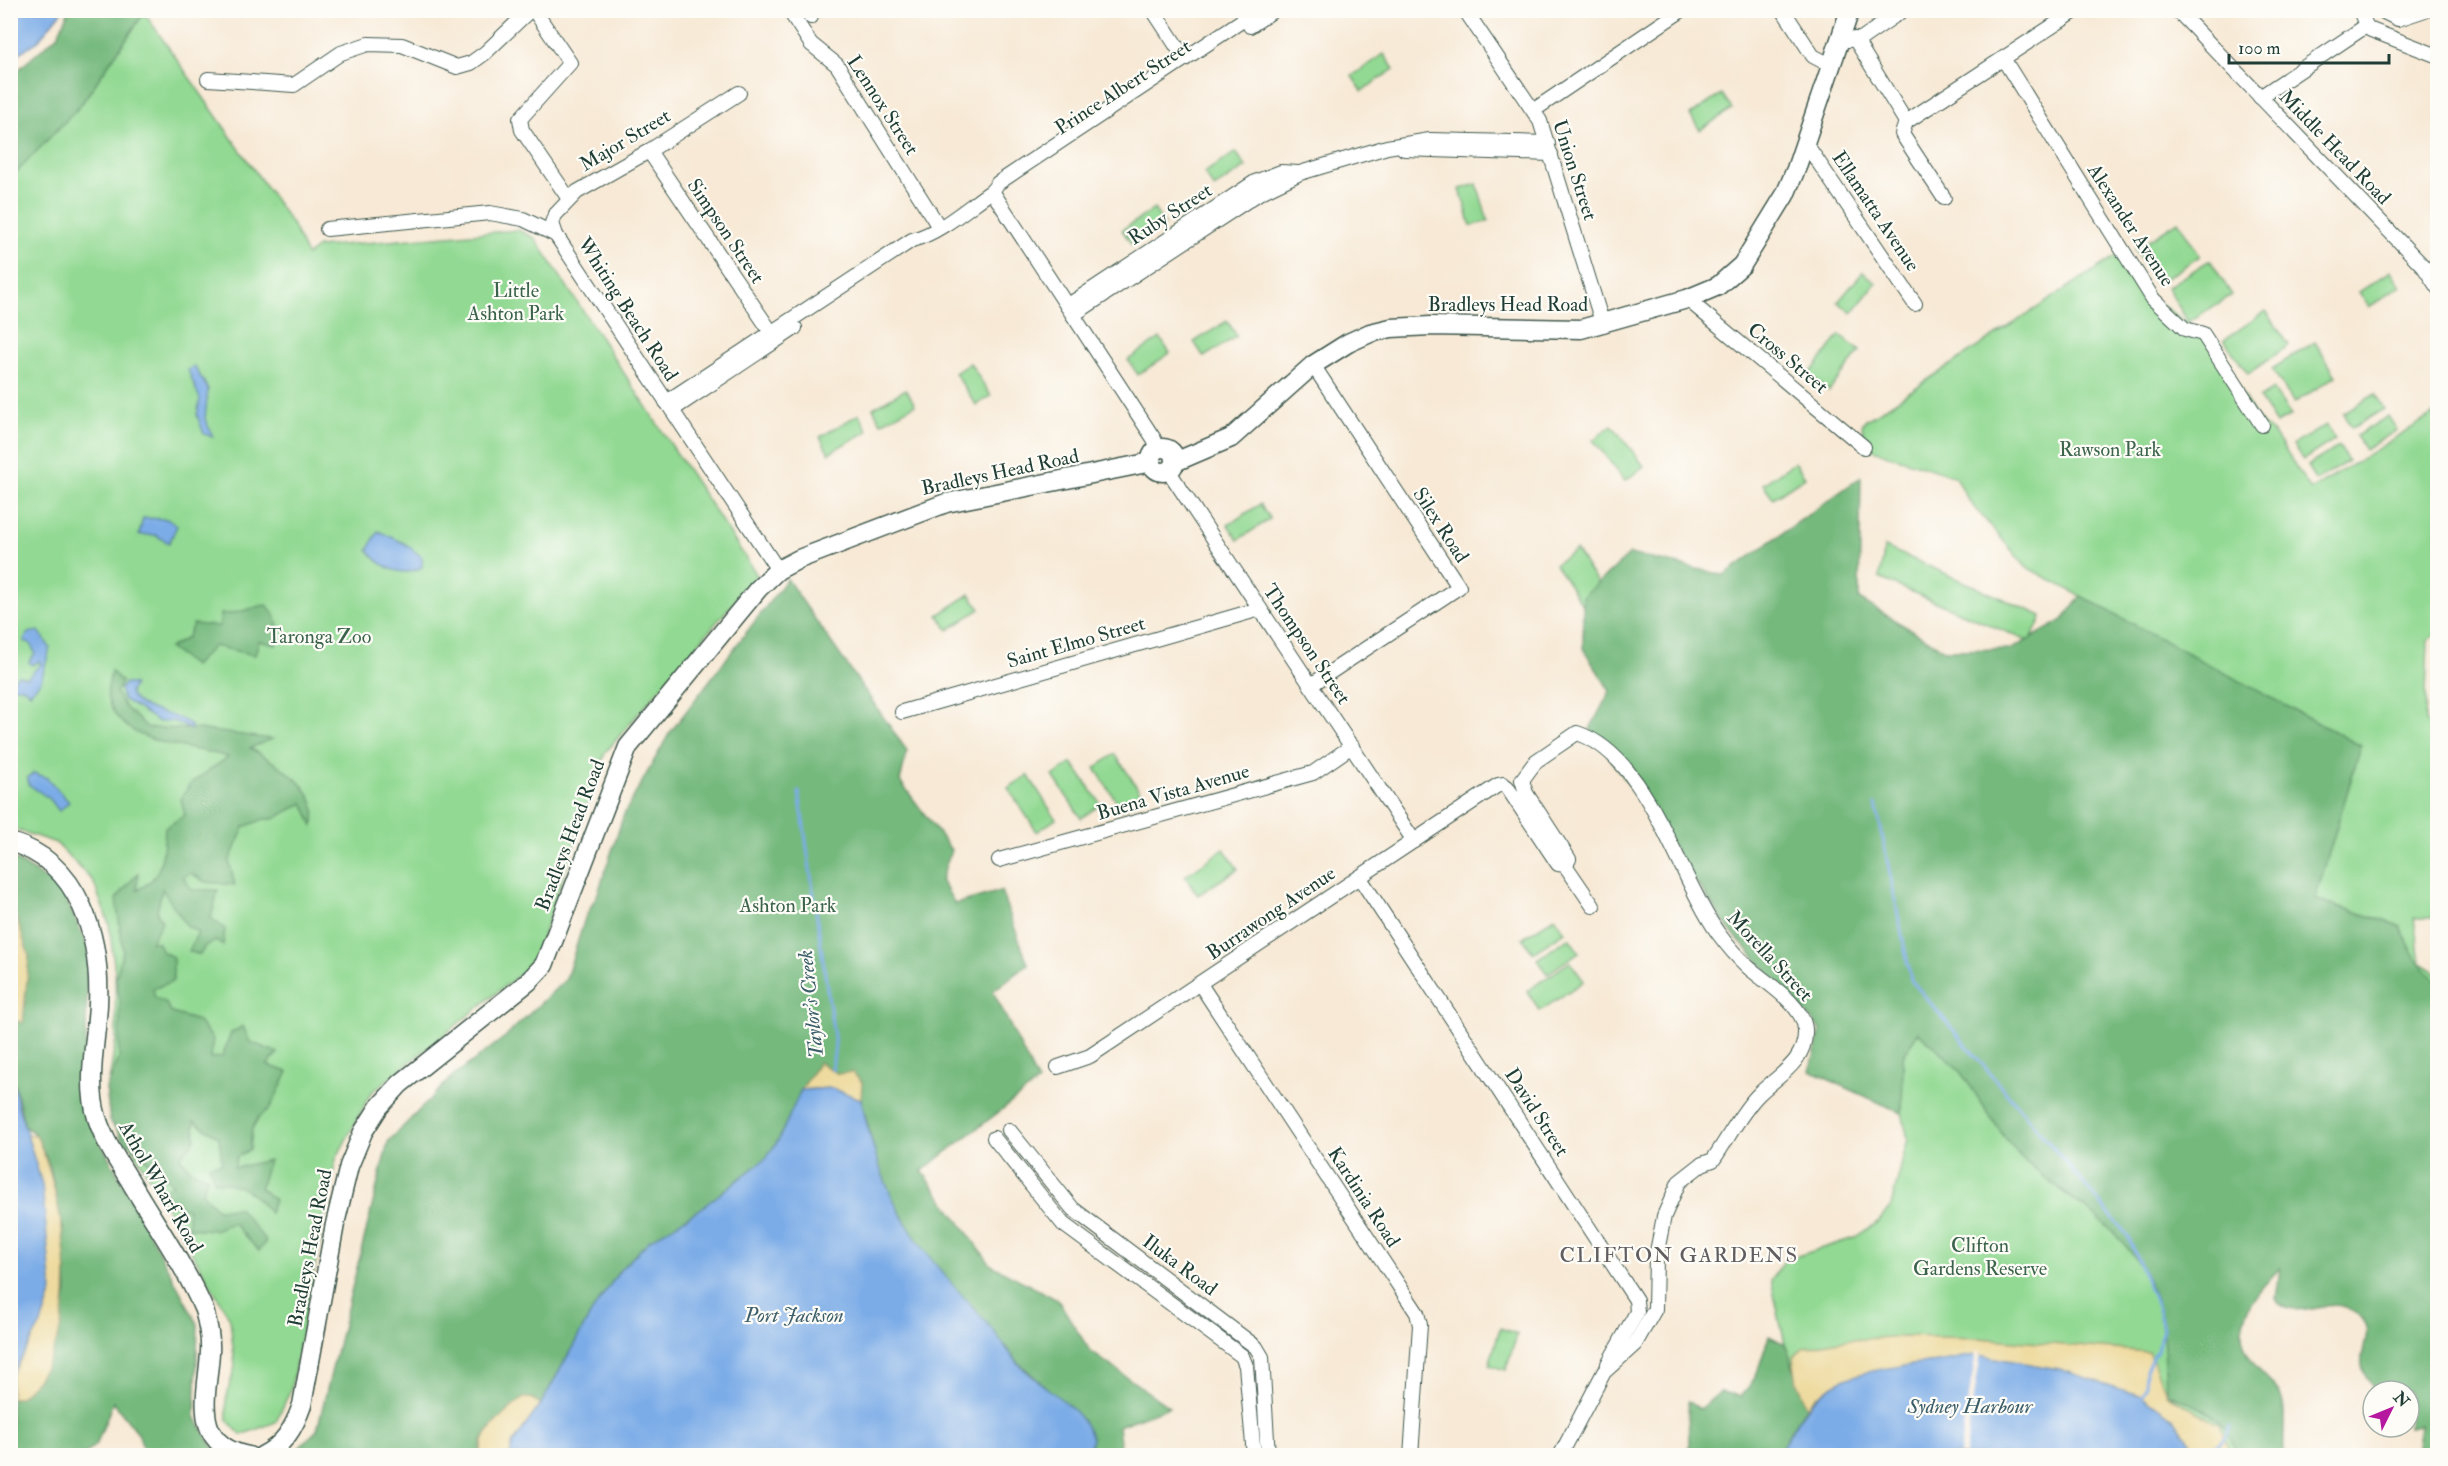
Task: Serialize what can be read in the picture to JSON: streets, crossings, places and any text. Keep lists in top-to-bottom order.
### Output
{
  "streets": {
    "main road": ["Bradleys Head Road", "Athol Wharf Road"],
    "street": [
      "Prince Albert Street",
      "Lennox Street",
      "Major Street",
      "Middle Head Road",
      "Union Street",
      "Ellamatta Avenue",
      "Ruby Street",
      "Alexander Avenue",
      "Simpson Street",
      "Whiting Beach Road",
      "Cross Street",
      "Silex Road",
      "Saint Elmo Street",
      "Thompson Street",
      "Buena Vista Avenue",
      "Burrawong Avenue",
      "Morella Street",
      "David Street",
      "Kardinia Road",
      "Iluka Road"
    ]
  },
  "crossings": [
    ["Prince Albert Street", "Lennox Street"],
    ["Prince Albert Street", "Simpson Street"],
    ["Prince Albert Street", "Whiting Beach Road"],
    ["Prince Albert Street", "Thompson Street"],
    ["Major Street", "Simpson Street"],
    ["Major Street", "Whiting Beach Road"],
    ["Union Street", "Ruby Street"],
    ["Union Street", "Bradleys Head Road"],
    ["Ellamatta Avenue", "Bradleys Head Road"],
    ["Ruby Street", "Thompson Street"],
    ["Bradleys Head Road", "Whiting Beach Road"],
    ["Bradleys Head Road", "Cross Street"],
    ["Bradleys Head Road", "Silex Road"],
    ["Bradleys Head Road", "Thompson Street"],
    ["Silex Road", "Thompson Street"],
    ["Saint Elmo Street", "Thompson Street"],
    ["Thompson Street", "Buena Vista Avenue"],
    ["Thompson Street", "Burrawong Avenue"],
    ["Burrawong Avenue", "Morella Street"],
    ["Burrawong Avenue", "David Street"],
    ["Burrawong Avenue", "Kardinia Road"],
    ["Morella Street", "David Street"]
  ],
  "districts": ["CLIFTON GARDENS"],
  "water": ["Taylor's Creek", "Port Jackson", "Sydney Harbour"],
  "parks": [
    "Little Ashton Park",
    "Rawson Park",
    "Taronga Zoo",
    "Ashton Park",
    "Clifton Gardens Reserve"
  ],
  "scale_bar": "100 m",
  "north": "top right"
}
